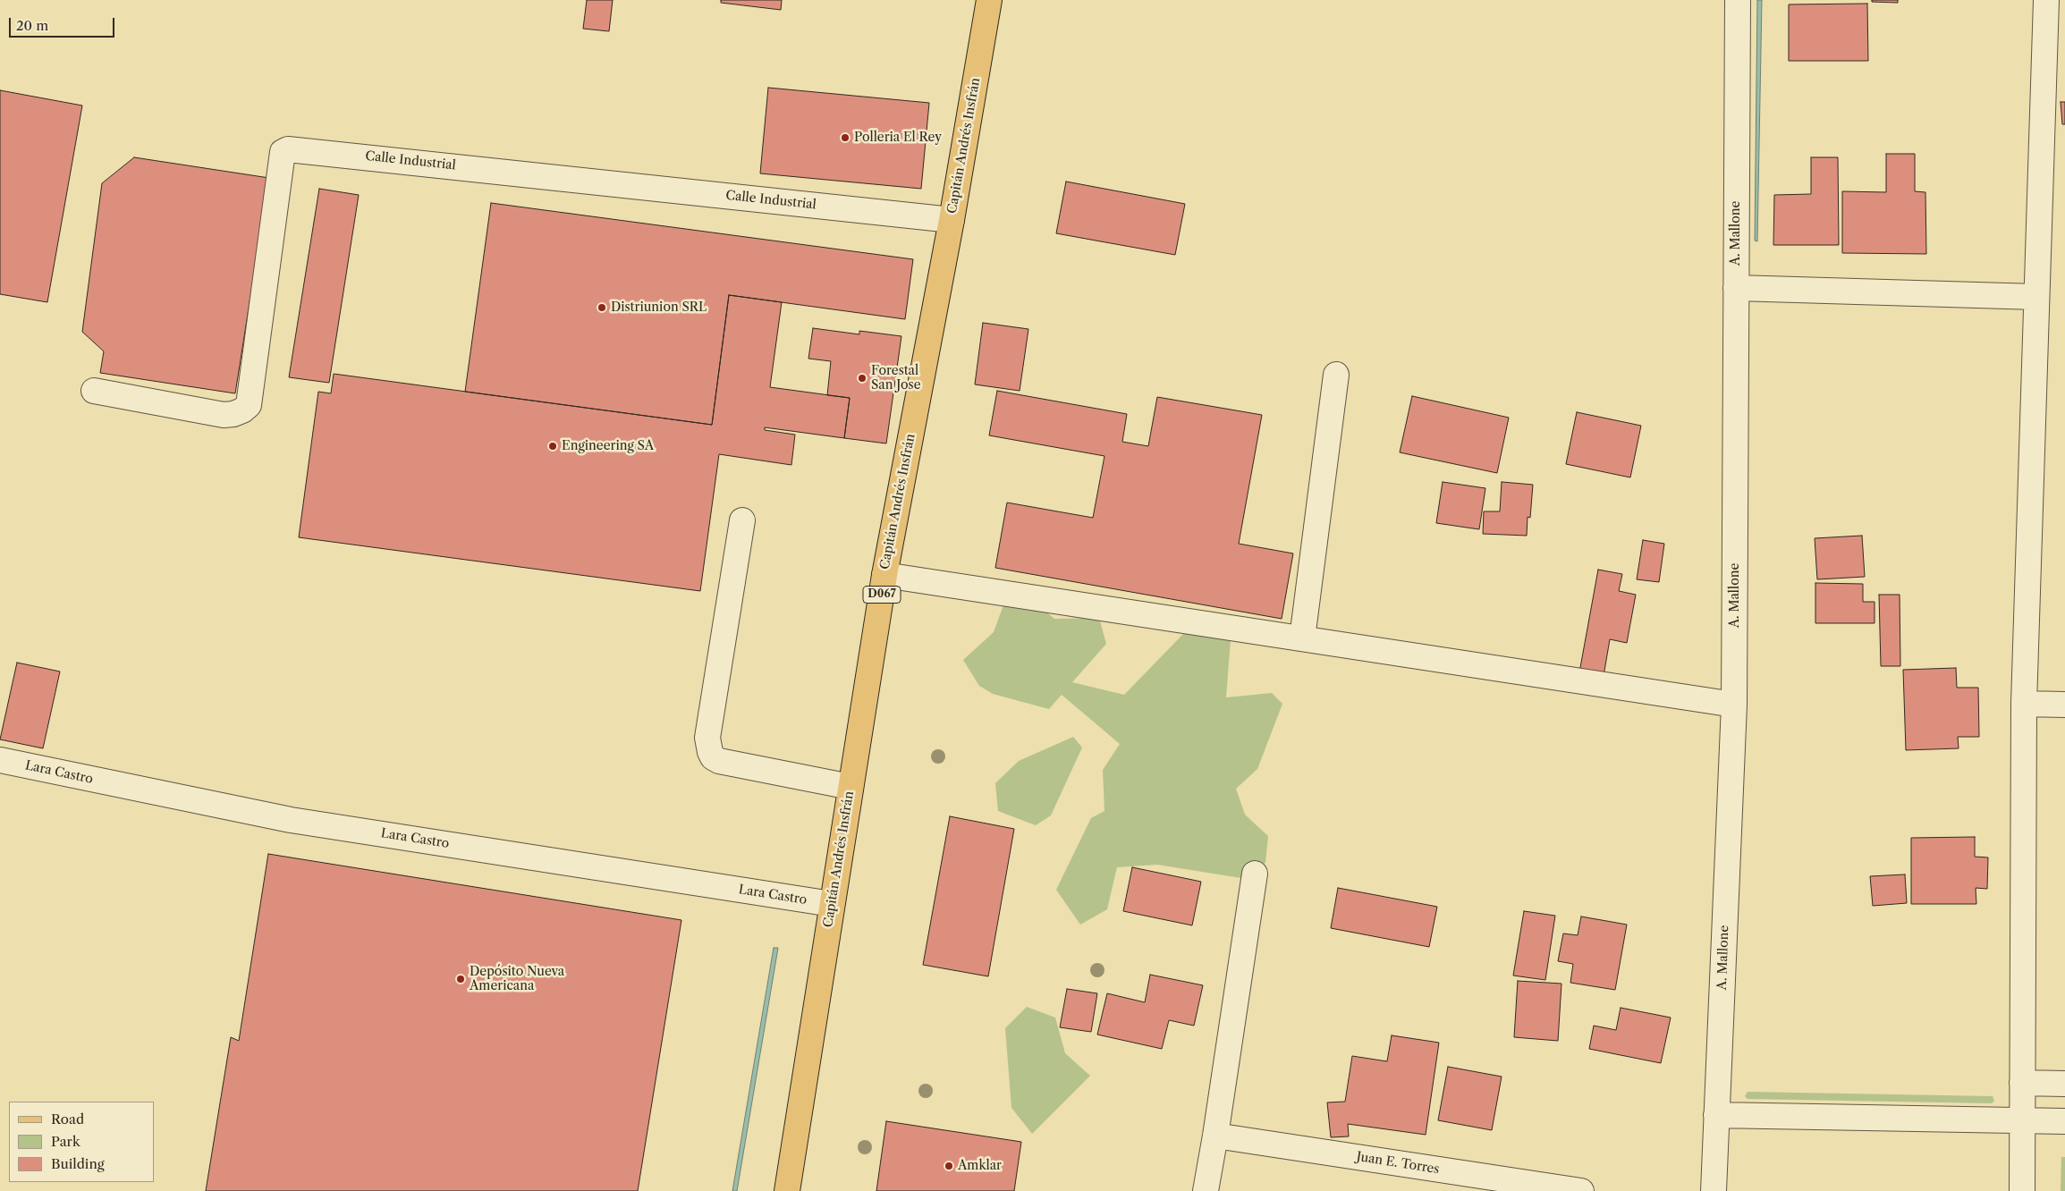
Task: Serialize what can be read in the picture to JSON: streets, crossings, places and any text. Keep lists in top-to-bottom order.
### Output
{
  "streets": {
    "main road": ["Capitán Andrés Insfrán", "D067"],
    "street": [
      "Calle Industrial",
      "A. Mallone",
      "Lara Castro",
      "Juan E. Torres"
    ]
  },
  "crossings": [
    ["Capitán Andrés Insfrán", "Calle Industrial"],
    ["Capitán Andrés Insfrán", "Lara Castro"]
  ],
  "places": [
    "Polleria El Rey",
    "Distriunion SRL",
    "Forestal San Jose",
    "Engineering SA",
    "Depósito Nueva Americana",
    "Amklar"
  ],
  "legend": ["Road", "Park", "Building"],
  "scale_bar": "20 m"
}
